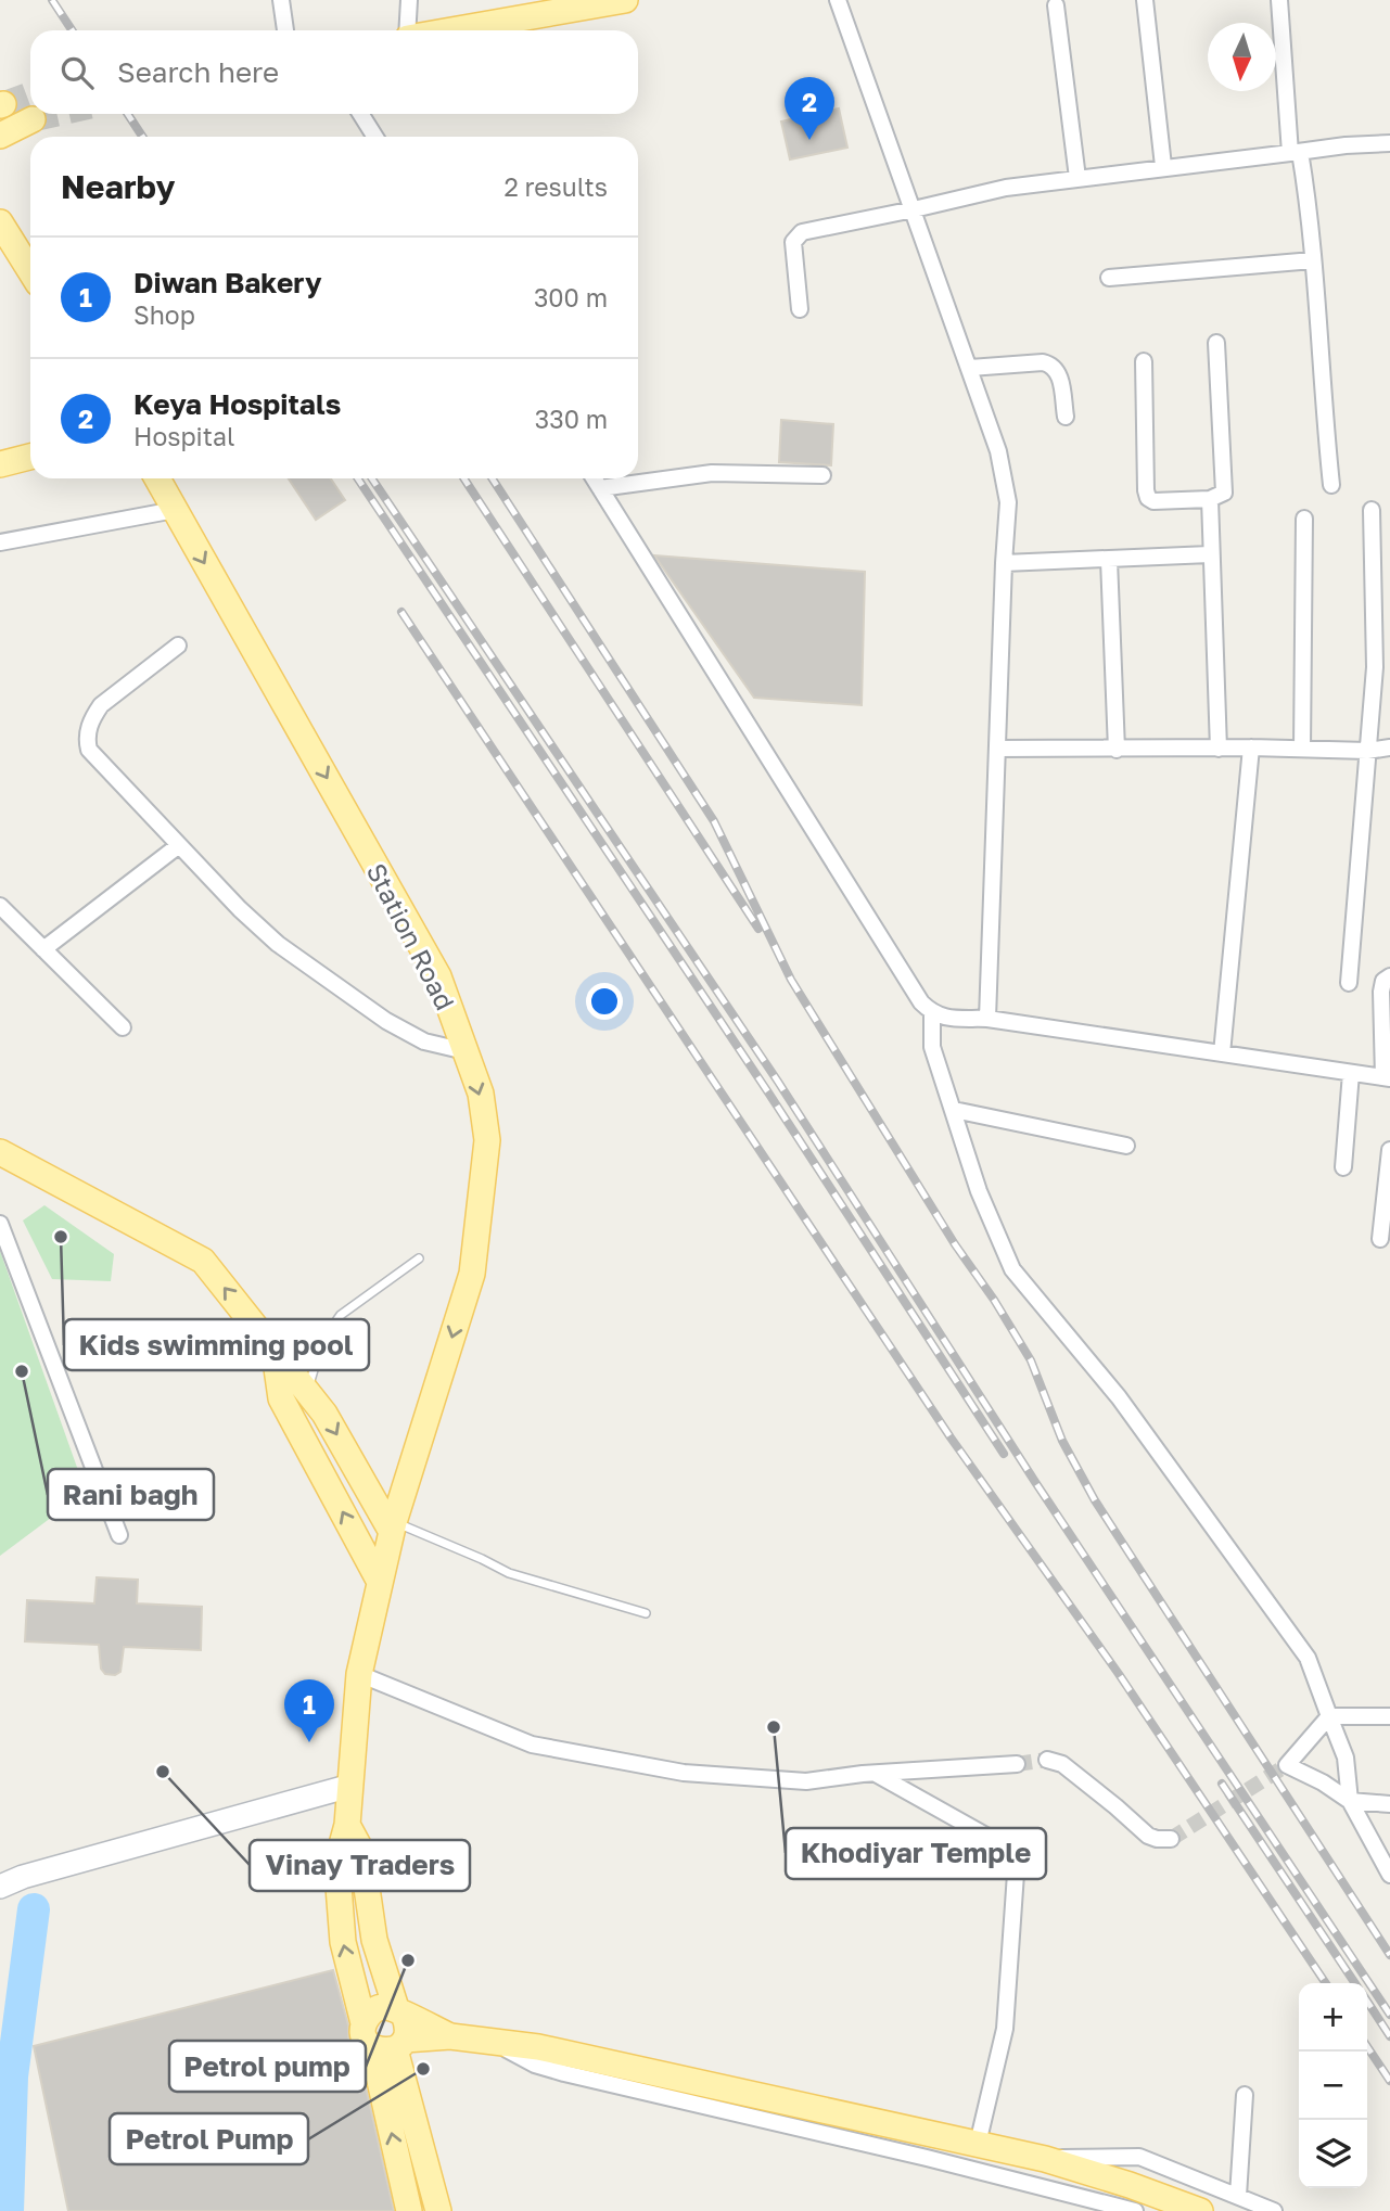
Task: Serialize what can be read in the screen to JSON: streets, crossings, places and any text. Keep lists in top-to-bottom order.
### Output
{
  "streets": {
    "main road": ["Station Road"]
  },
  "places": [
    "Kids swimming pool",
    "Rani bagh",
    "Khodiyar Temple",
    "Vinay Traders",
    "Petrol pump",
    "Petrol Pump"
  ],
  "north": "bottom",
  "page": {
    "search": "Search here",
    "pins": ["2", "1"],
    "heading": ["Nearby", "2 results"],
    "list": [
      {
        "mark": "1",
        "name": "Diwan Bakery",
        "note": "Shop",
        "value": "300 m"
      },
      {
        "mark": "2",
        "name": "Keya Hospitals",
        "note": "Hospital",
        "value": "330 m"
      }
    ],
    "map_buttons": ["+", "−"]
  }
}
